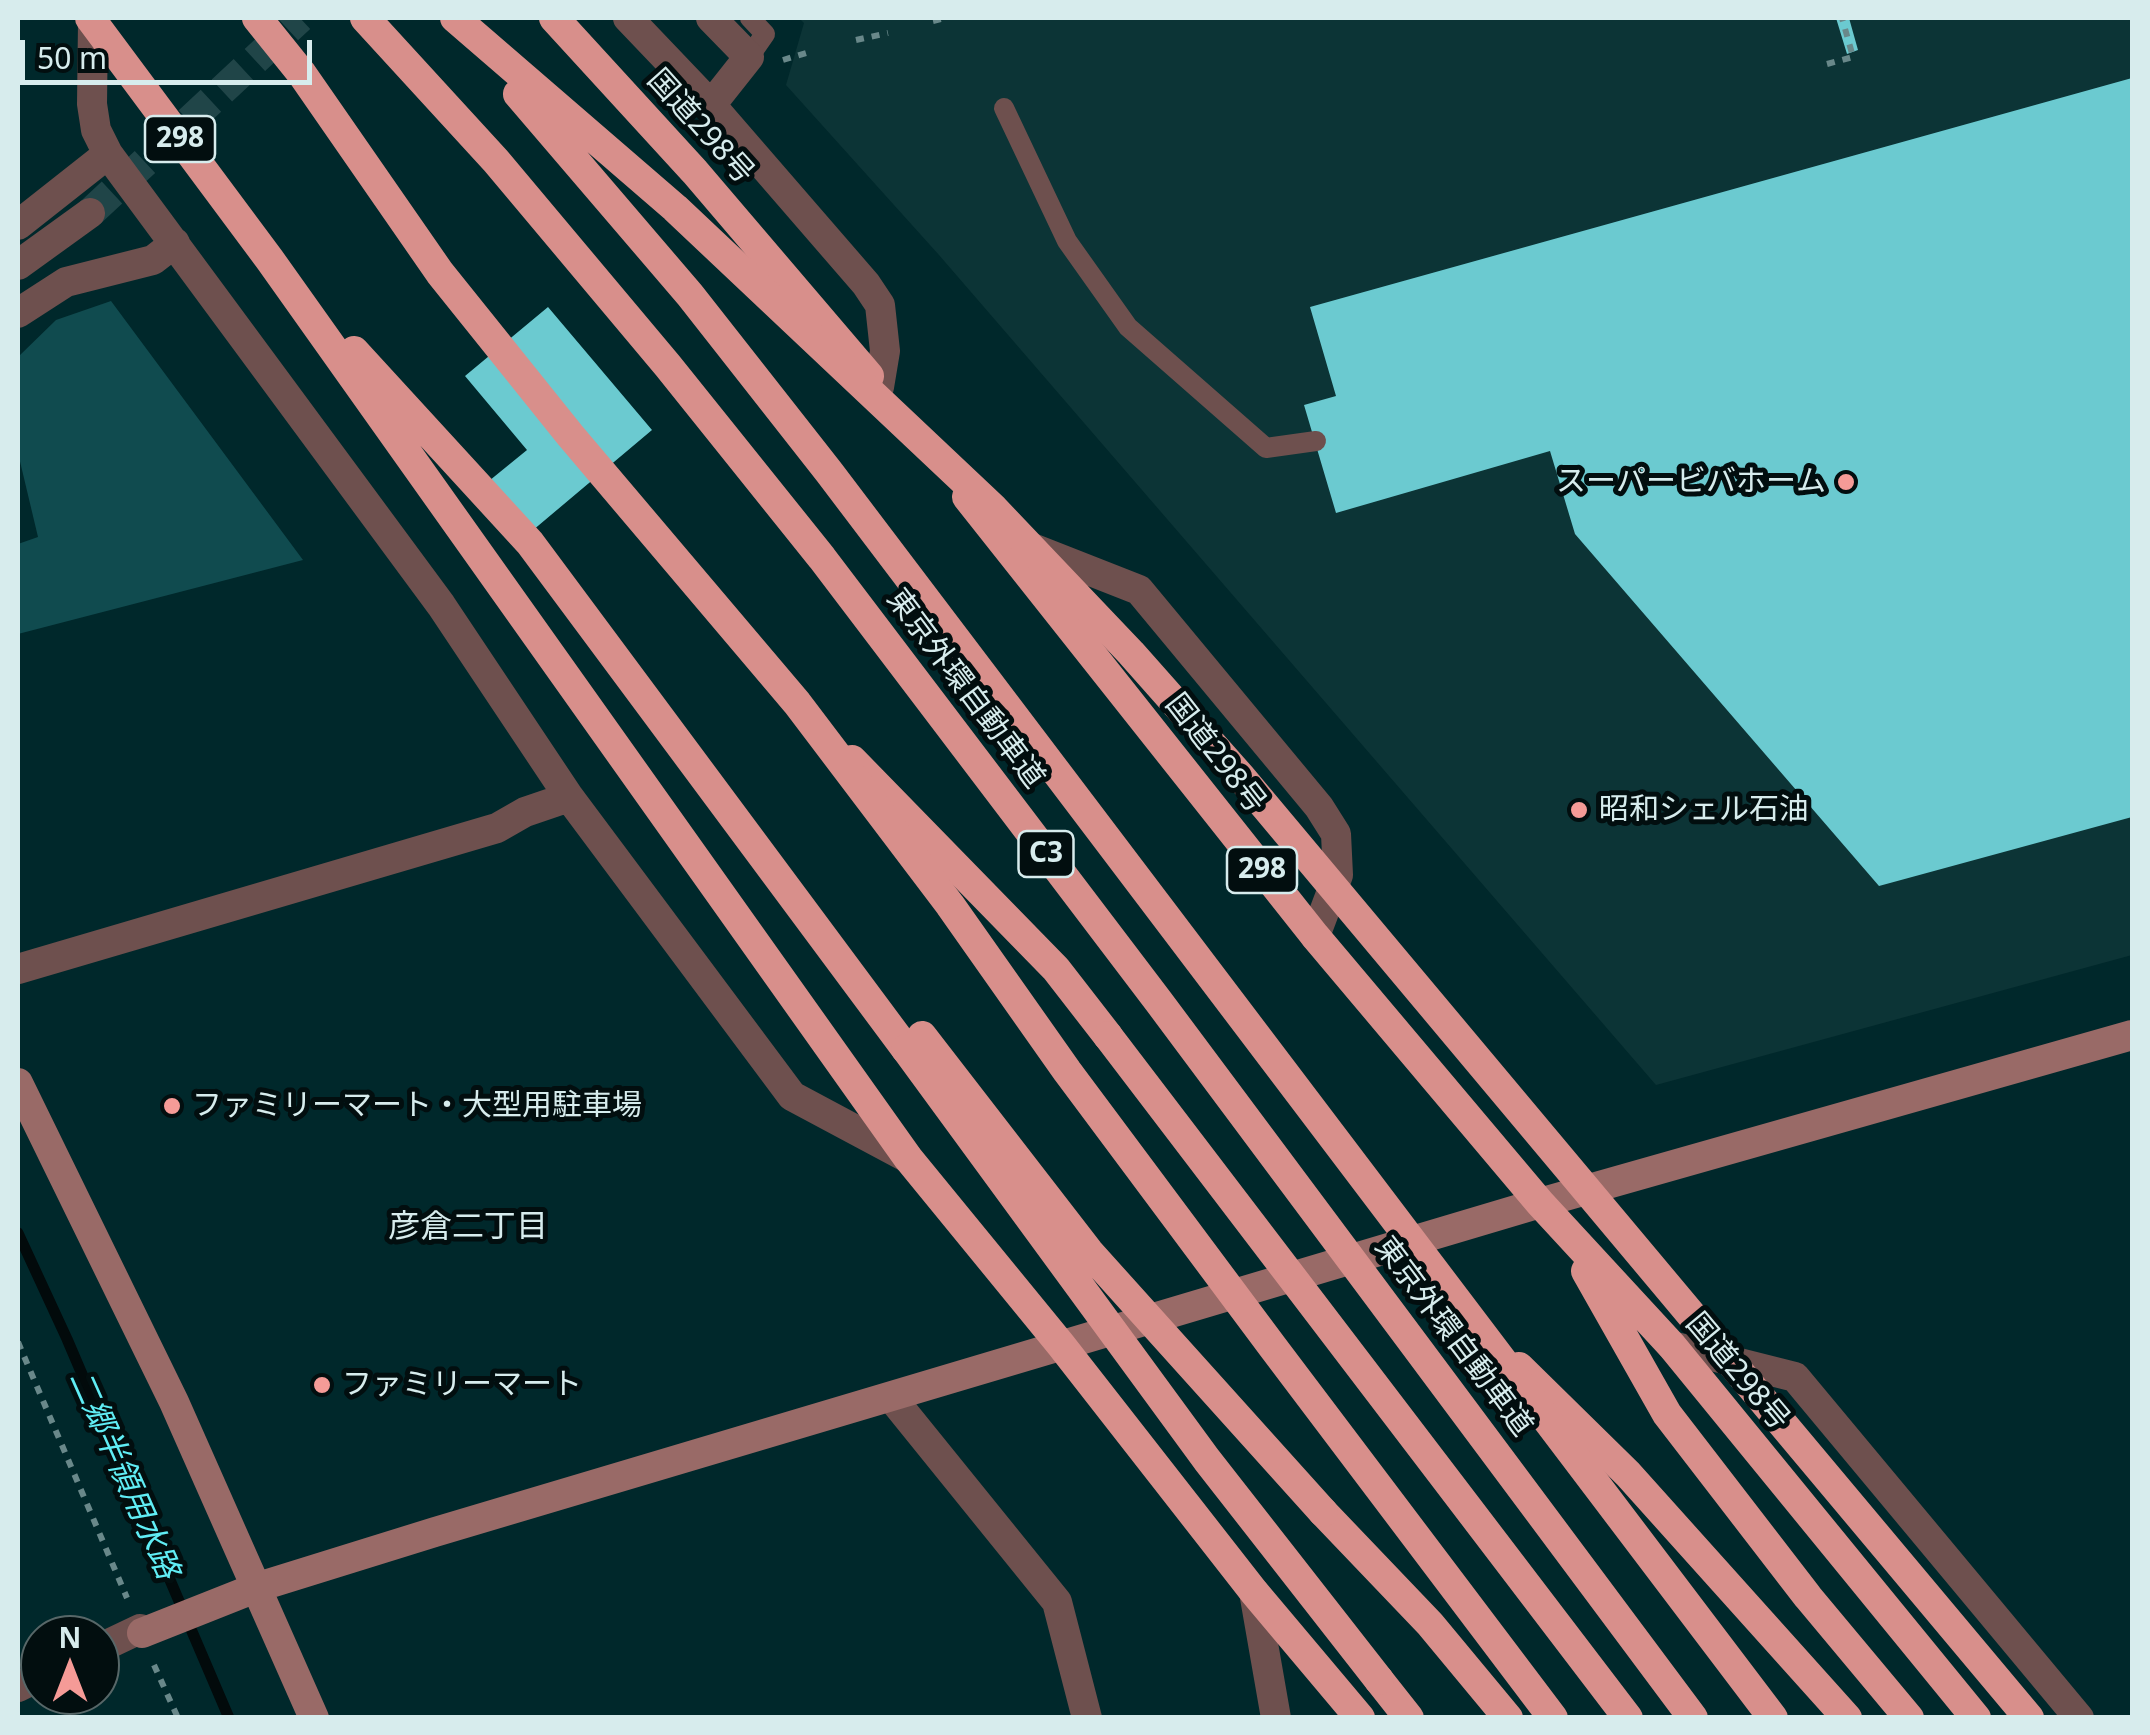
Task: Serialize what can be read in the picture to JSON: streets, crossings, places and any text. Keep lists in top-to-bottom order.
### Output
{
  "streets": {
    "highway": [
      "国道298号",
      "298",
      "東京外環自動車道",
      "C3"
    ]
  },
  "districts": ["彦倉二丁目"],
  "water": ["二郷半領用水路"],
  "places": [
    "スーパービバホーム",
    "昭和シェル石油",
    "ファミリーマート・大型用駐車場",
    "ファミリーマート"
  ],
  "scale_bar": "50 m",
  "north": "top"
}
